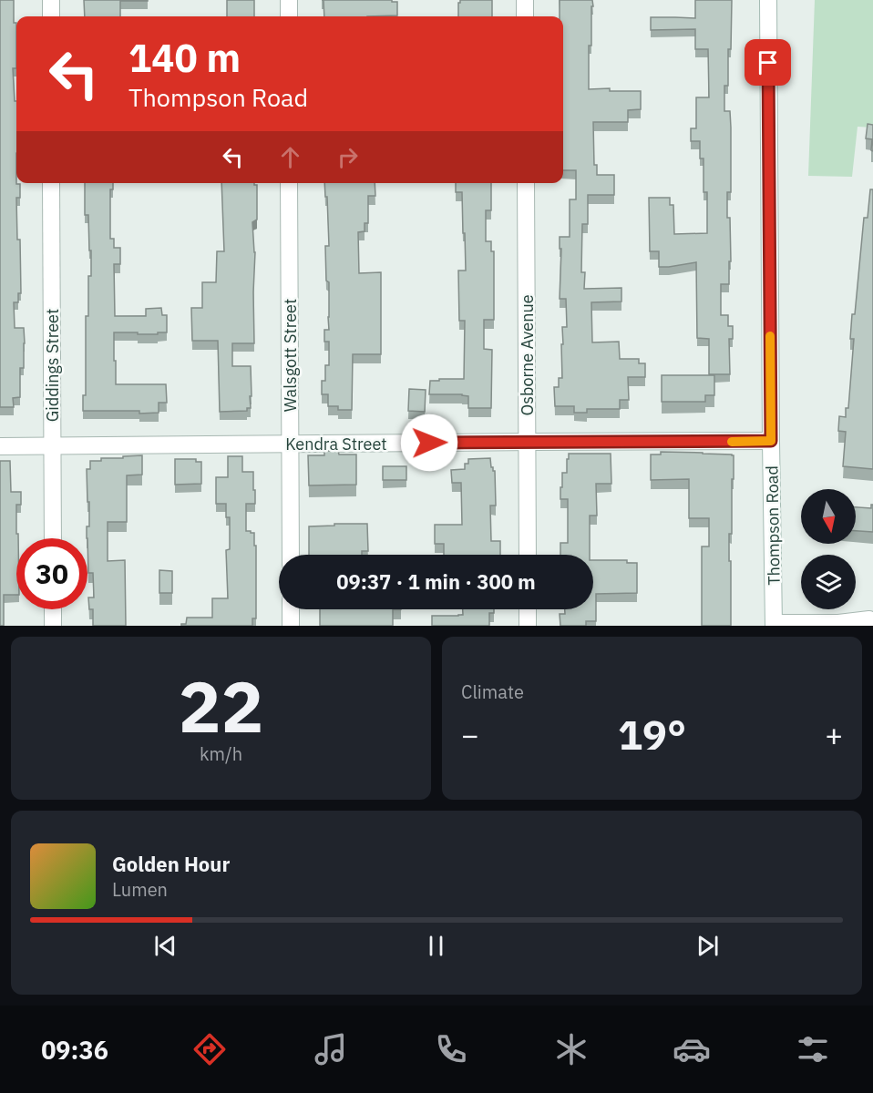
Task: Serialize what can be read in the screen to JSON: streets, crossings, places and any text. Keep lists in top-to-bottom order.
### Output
{
  "streets": {
    "street": [
      "Walsgott Street",
      "Osborne Avenue",
      "Giddings Street",
      "Kendra Street",
      "Thompson Road"
    ]
  },
  "crossings": [
    ["Walsgott Street", "Kendra Street"],
    ["Osborne Avenue", "Kendra Street"],
    ["Giddings Street", "Kendra Street"],
    ["Kendra Street", "Thompson Road"]
  ],
  "north": "bottom",
  "page": {
    "turn": ["140 m", "Thompson Road"],
    "limit": "30",
    "trip": "09:37 · 1 min · 300 m",
    "tile": [
      ["22", "km/h"],
      "Climate"
    ],
    "heat": ["−", "19°", "+"],
    "song": ["Golden Hour", "Lumen"],
    "tabs": "09:36"
  }
}
